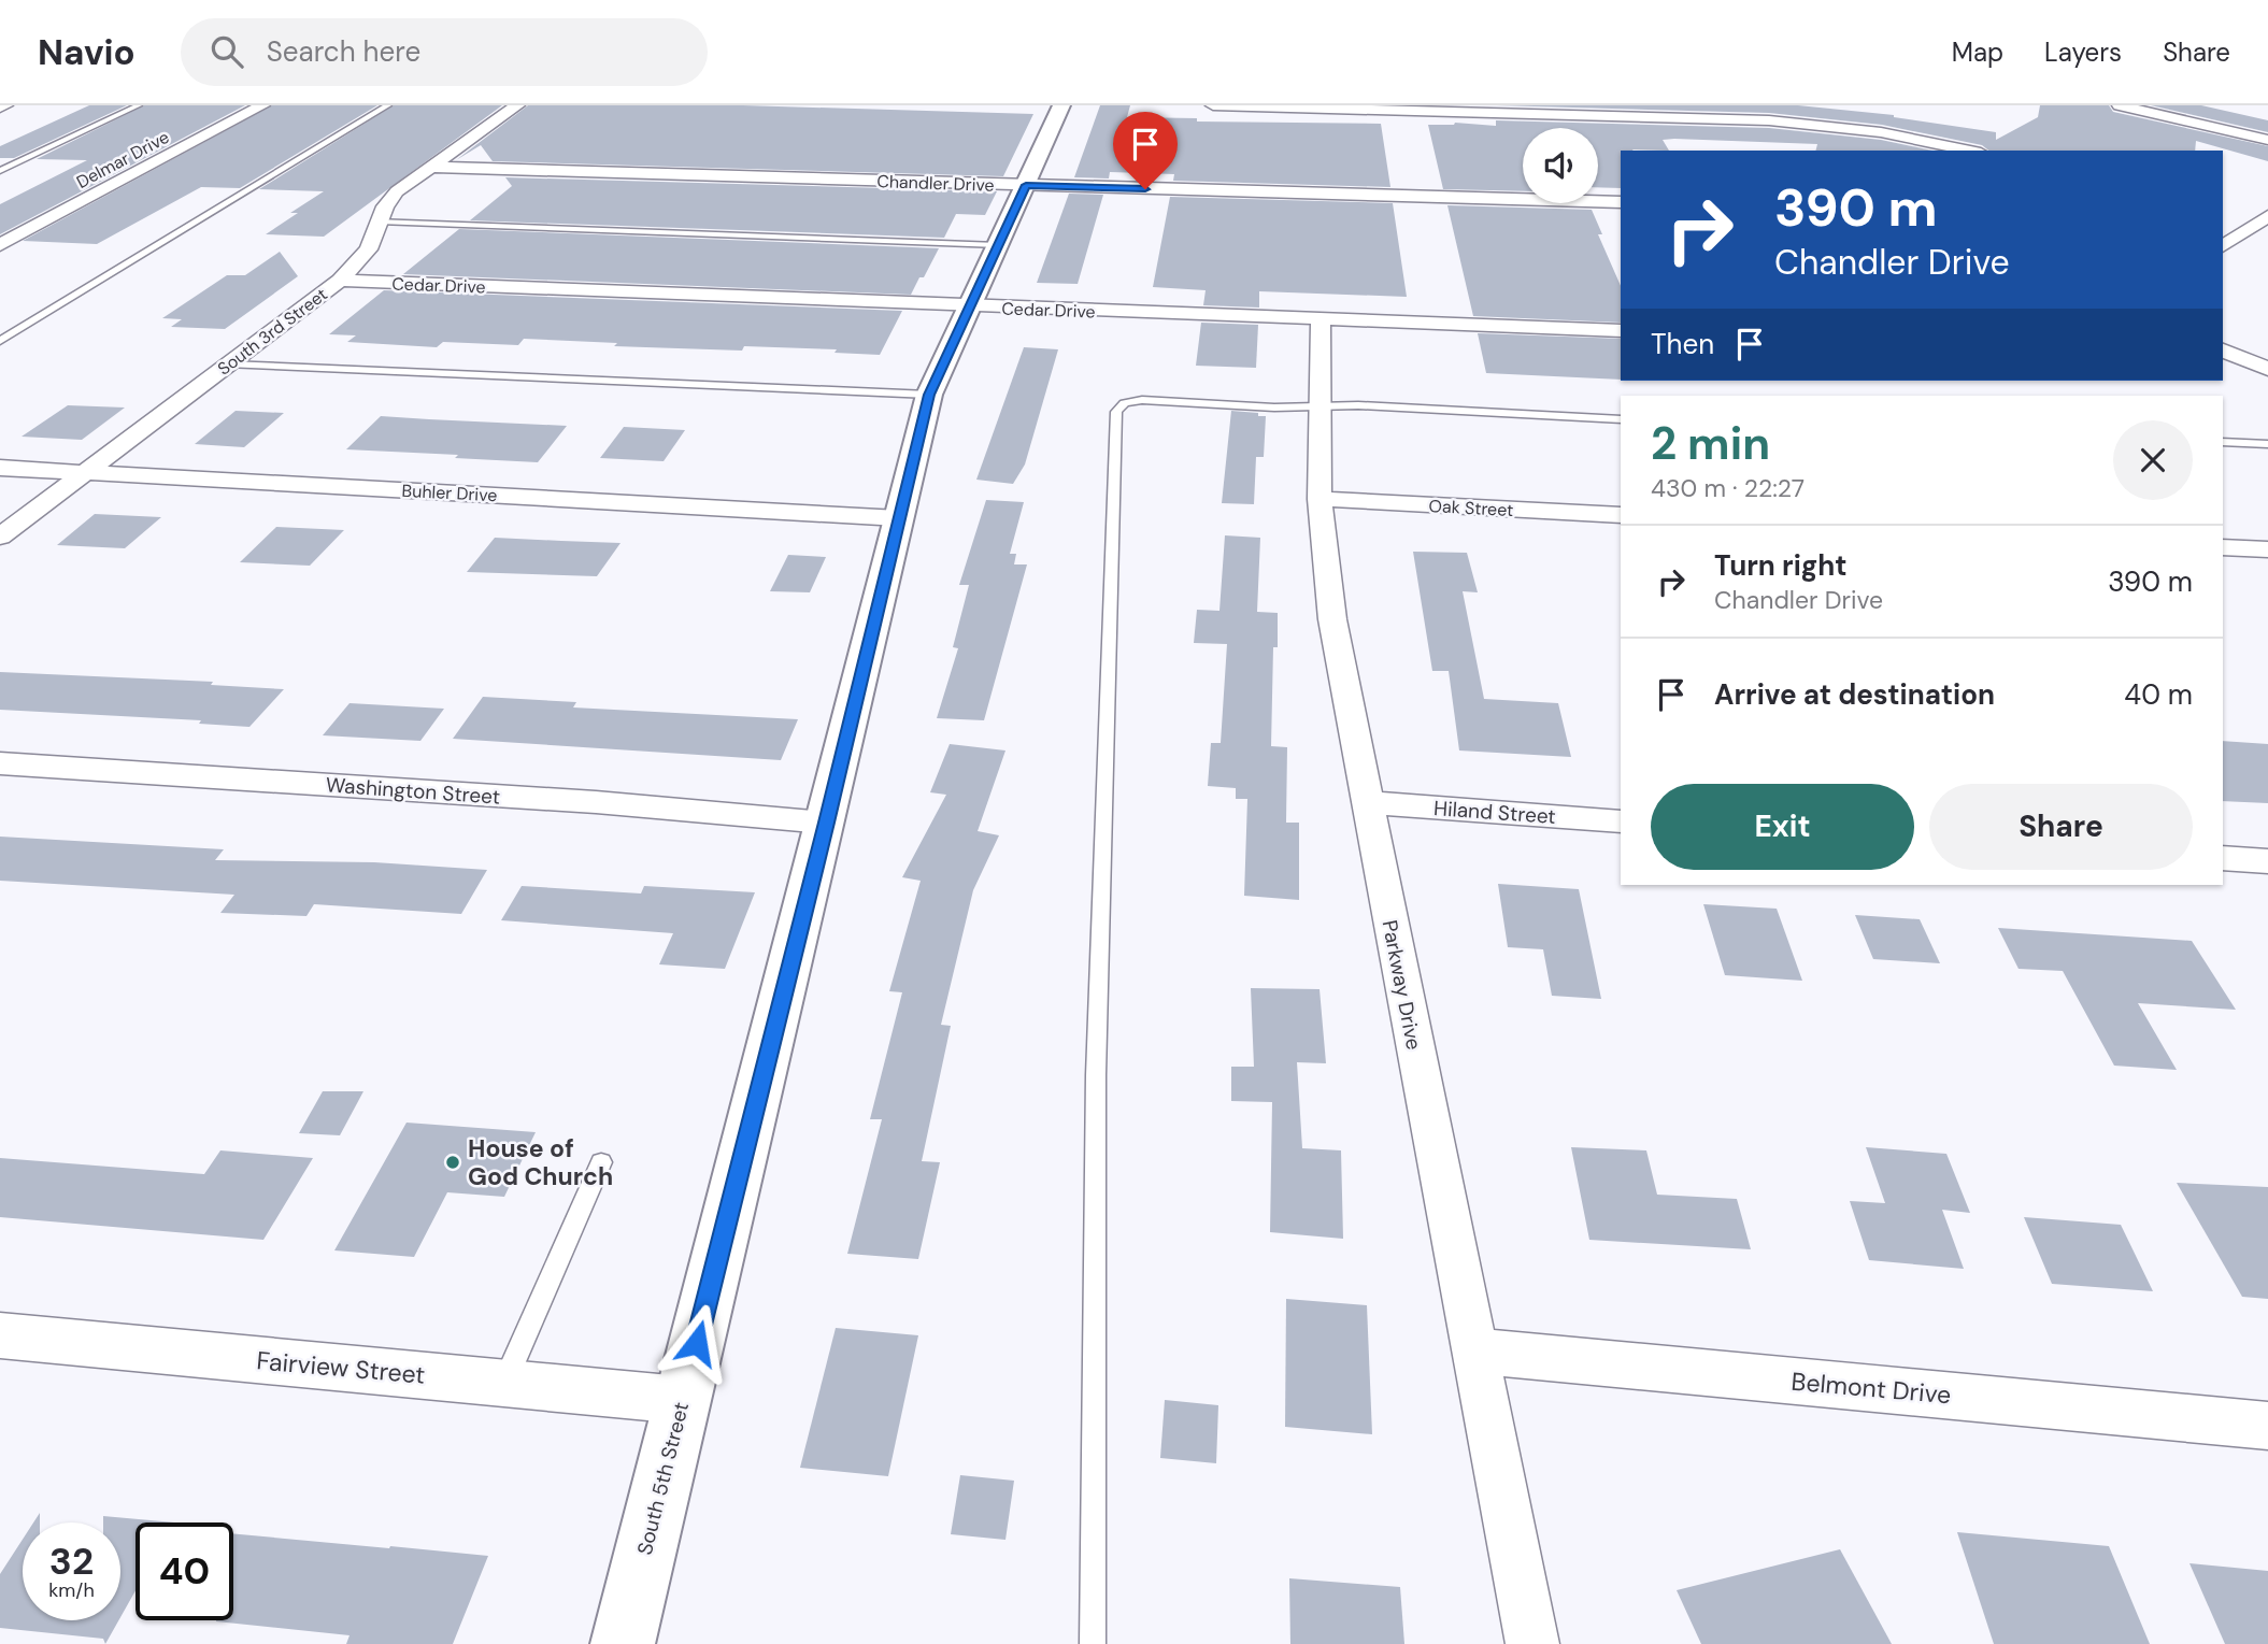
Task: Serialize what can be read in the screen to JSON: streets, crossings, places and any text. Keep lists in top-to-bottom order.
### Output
{
  "streets": {
    "street": [
      "Delmar Drive",
      "Chandler Drive",
      "Cedar Drive",
      "South 3rd Street",
      "Buhler Drive",
      "Oak Street",
      "Washington Street",
      "Hiland Street",
      "Parkway Drive",
      "Fairview Street",
      "Belmont Drive",
      "South 5th Street"
    ]
  },
  "crossings": [
    ["Chandler Drive", "South 3rd Street"],
    ["Chandler Drive", "South 5th Street"],
    ["Cedar Drive", "South 3rd Street"],
    ["Cedar Drive", "Parkway Drive"],
    ["Cedar Drive", "South 5th Street"],
    ["South 3rd Street", "Buhler Drive"],
    ["Buhler Drive", "South 5th Street"],
    ["Oak Street", "Parkway Drive"],
    ["Washington Street", "South 5th Street"],
    ["Hiland Street", "Parkway Drive"],
    ["Parkway Drive", "Belmont Drive"],
    ["Fairview Street", "South 5th Street"]
  ],
  "places": ["House of God Church"],
  "page": {
    "header": "Navio",
    "search": "Search here",
    "nav": ["Map", "Layers", "Share"],
    "turn": ["390 m", "Chandler Drive"],
    "then": "Then",
    "heading": ["2 min", "430 m · 22:27"],
    "list": [
      {
        "name": "Turn right",
        "note": "Chandler Drive",
        "value": "390 m"
      },
      {
        "name": "Arrive at destination",
        "value": "40 m"
      }
    ],
    "buttons": ["Exit", "Share"],
    "speed": "32 km/h",
    "limit": "40"
  }
}
